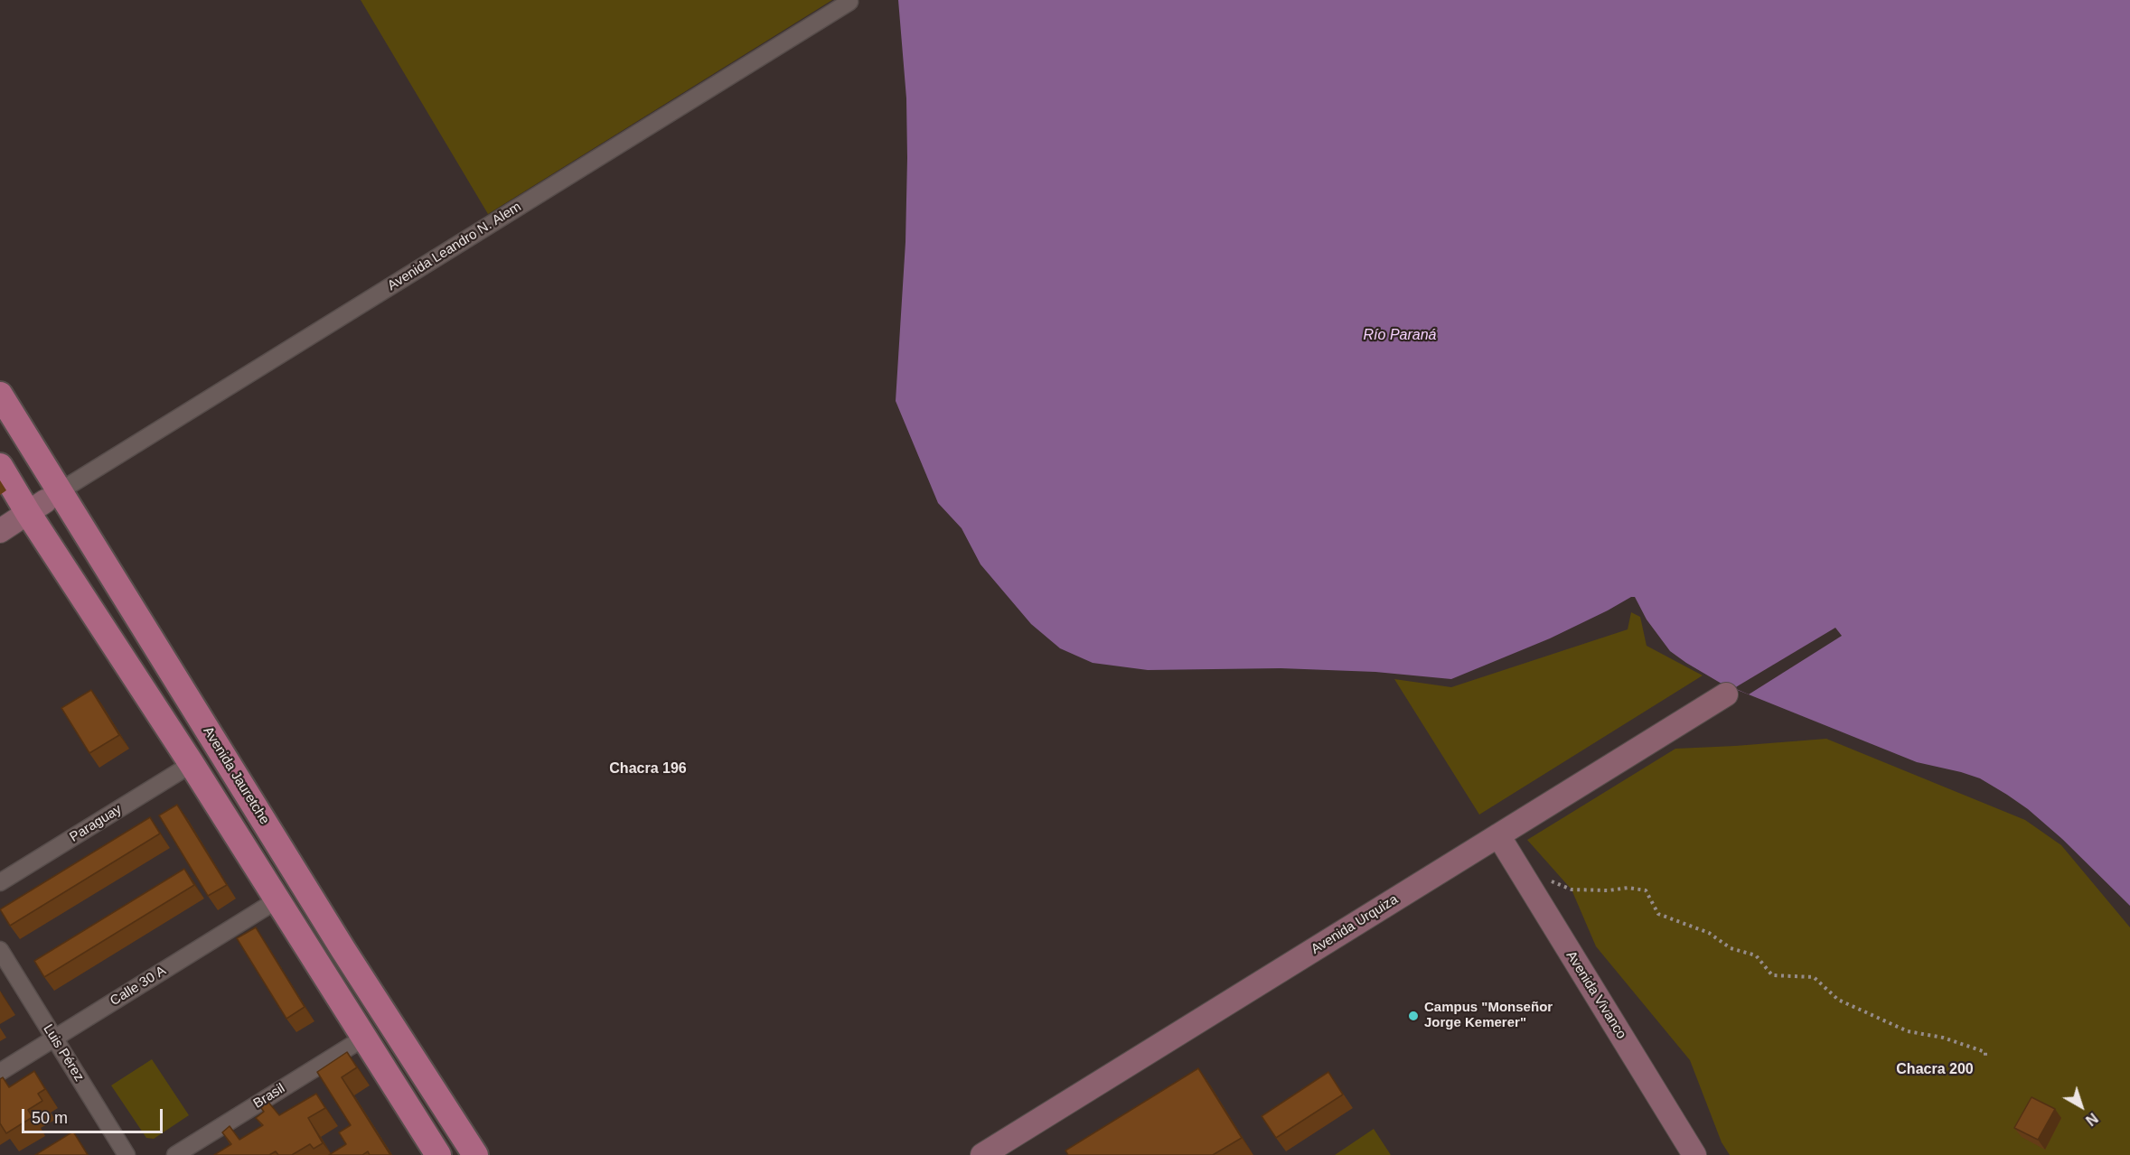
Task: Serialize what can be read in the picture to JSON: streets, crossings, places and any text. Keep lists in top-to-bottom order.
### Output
{
  "streets": {
    "main road": [
      "Avenida Leandro N. Alem",
      "Avenida Jauretche",
      "Avenida Urquiza",
      "Avenida Vivanco"
    ],
    "street": [
      "Paraguay",
      "Calle 30 A",
      "Luis Pérez",
      "Brasil"
    ]
  },
  "crossings": [
    ["Avenida Leandro N. Alem", "Avenida Jauretche"],
    ["Avenida Jauretche", "Paraguay"],
    ["Avenida Jauretche", "Calle 30 A"],
    ["Avenida Jauretche", "Brasil"],
    ["Avenida Urquiza", "Avenida Vivanco"],
    ["Calle 30 A", "Luis Pérez"]
  ],
  "districts": ["Chacra 196", "Chacra 200"],
  "water": ["Río Paraná"],
  "places": ["Campus \"Monseñor Jorge Kemerer\""],
  "scale_bar": "50 m",
  "north": "bottom right"
}
